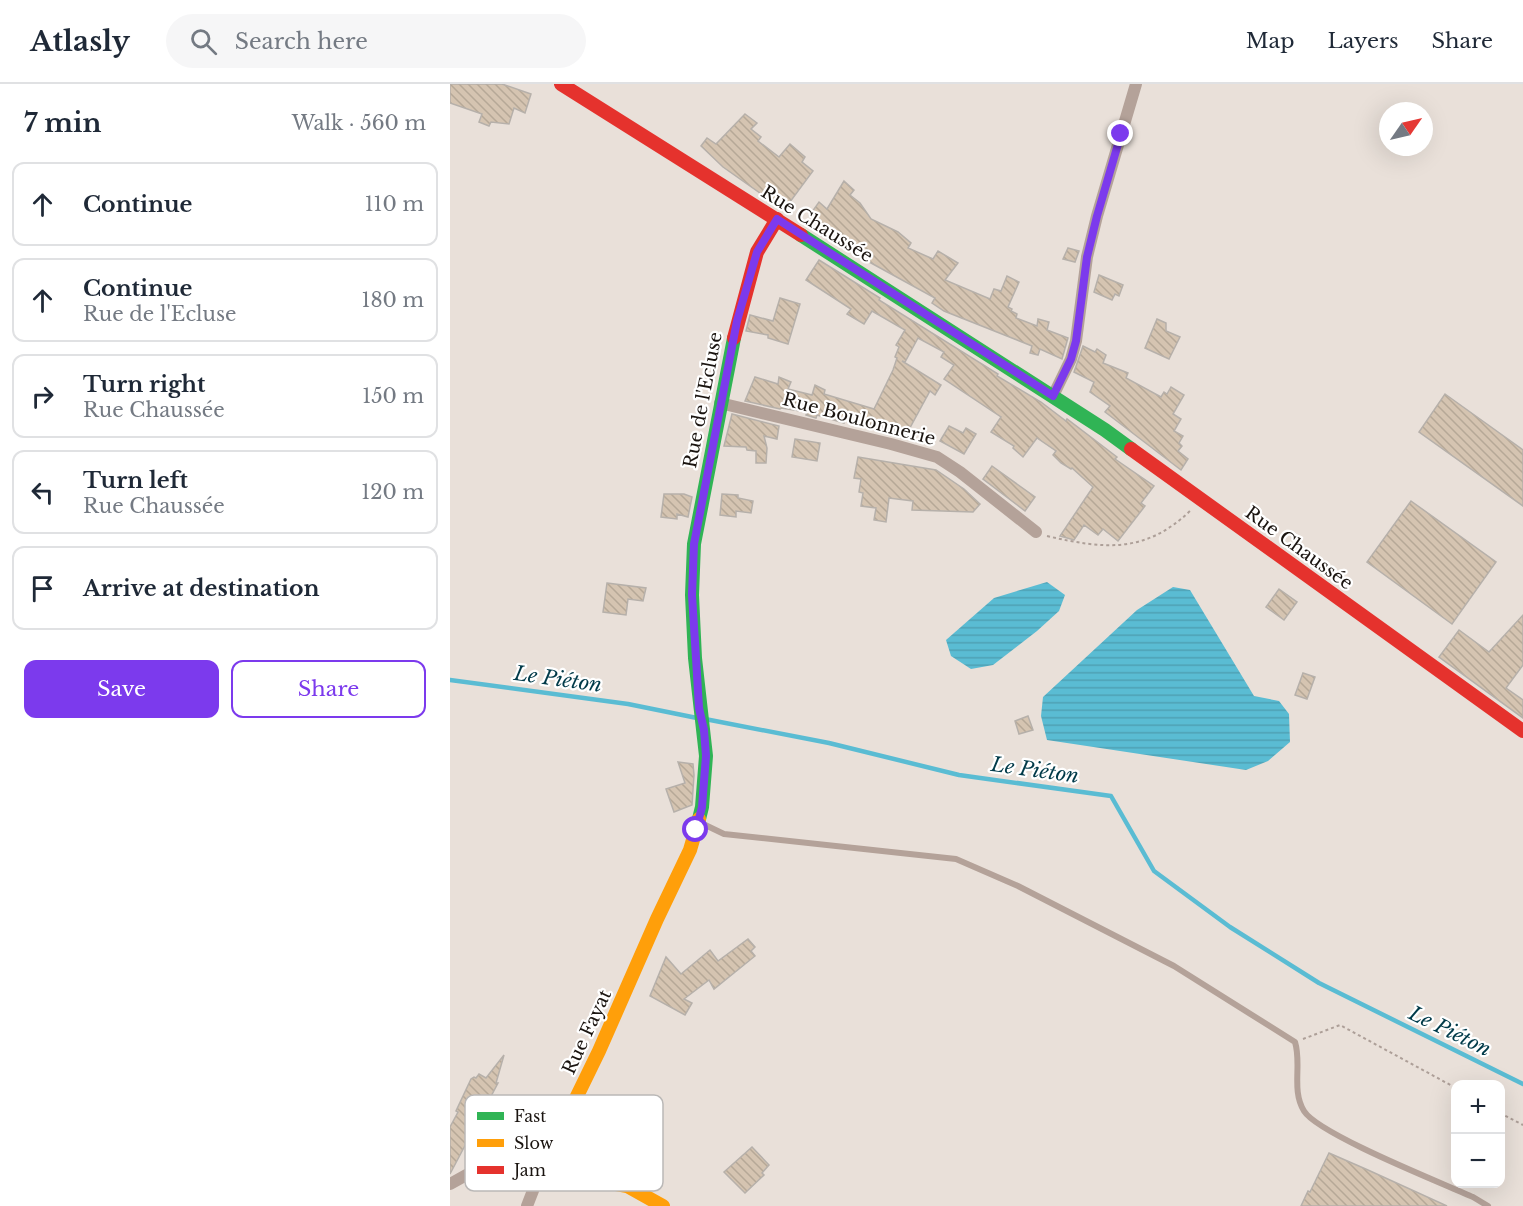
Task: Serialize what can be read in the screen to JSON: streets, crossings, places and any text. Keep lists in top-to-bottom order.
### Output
{
  "streets": {
    "street": [
      "Rue Chaussée",
      "Rue de l'Ecluse",
      "Rue Boulonnerie",
      "Rue Fayat"
    ]
  },
  "crossings": [
    ["Rue Chaussée", "Rue de l'Ecluse"],
    ["Rue de l'Ecluse", "Rue Boulonnerie"],
    ["Rue de l'Ecluse", "Rue Fayat"]
  ],
  "water": ["Le Piéton"],
  "legend": ["Fast", "Slow", "Jam"],
  "north": "top right",
  "page": {
    "header": "Atlasly",
    "search": "Search here",
    "nav": ["Map", "Layers", "Share"],
    "heading": ["7 min", "Walk · 560 m"],
    "list": [
      ["Continue", "110 m"],
      ["Continue", "Rue de l'Ecluse", "180 m"],
      ["Turn right", "Rue Chaussée", "150 m"],
      ["Turn left", "Rue Chaussée", "120 m"],
      "Arrive at destination"
    ],
    "buttons": ["Save", "Share"],
    "map_buttons": ["+", "−"]
  }
}
